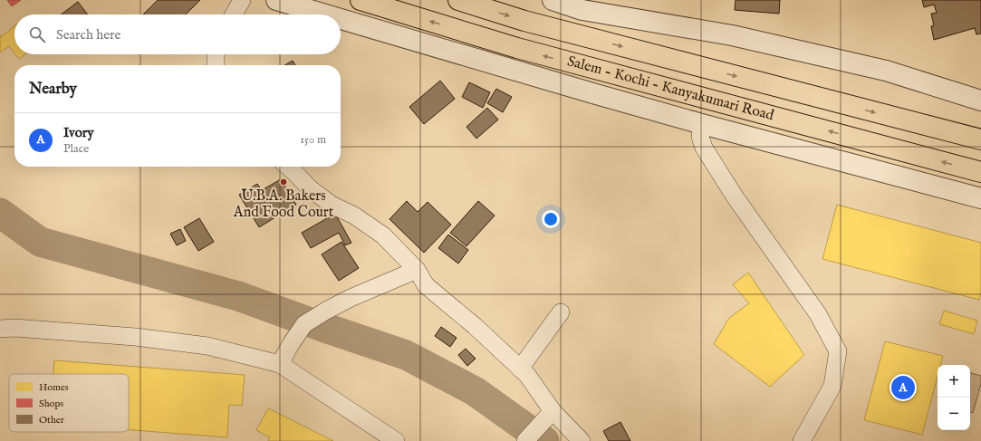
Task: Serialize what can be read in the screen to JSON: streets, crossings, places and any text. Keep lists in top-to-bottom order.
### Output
{
  "streets": {
    "highway": ["Salem - Kochi - Kanyakumari Road"]
  },
  "places": ["U.B.A. Bakers And Food Court"],
  "legend": ["Homes", "Shops", "Other"],
  "page": {
    "search": "Search here",
    "heading": "Nearby",
    "list": [
      {
        "mark": "A",
        "name": "Ivory",
        "note": "Place",
        "value": "150 m"
      }
    ],
    "map_buttons": ["+", "−"],
    "pins": "A"
  }
}
